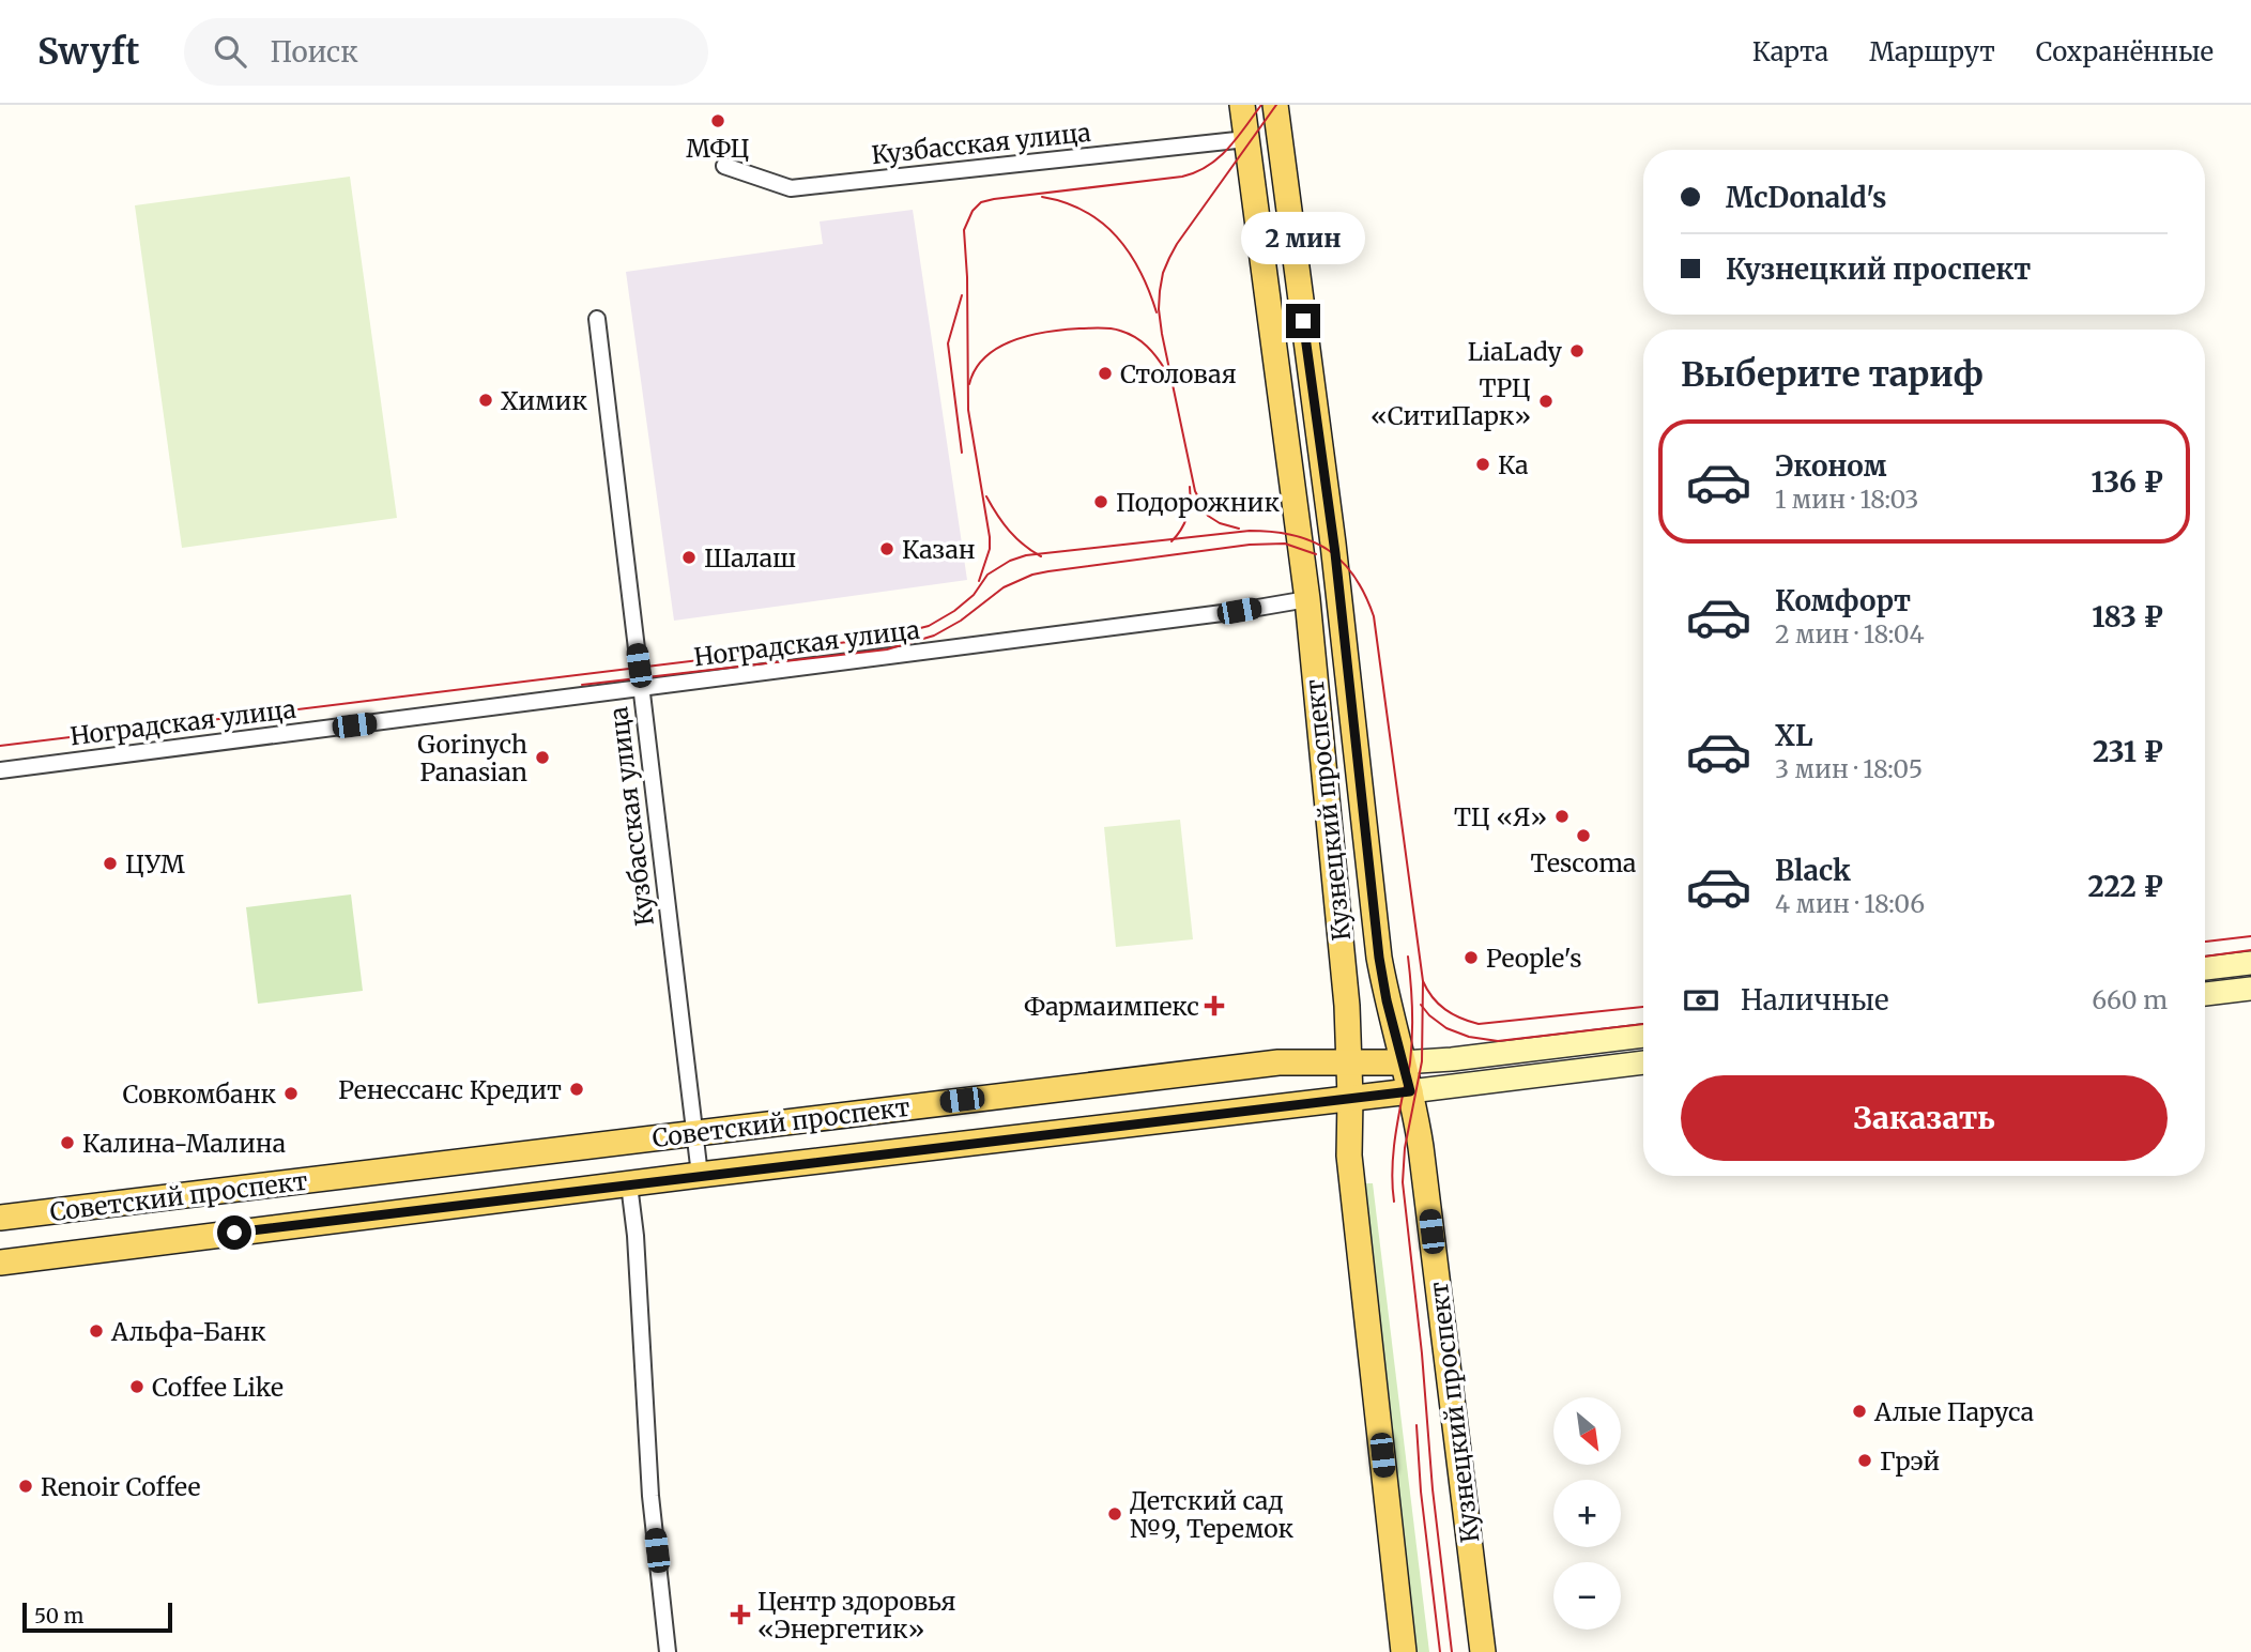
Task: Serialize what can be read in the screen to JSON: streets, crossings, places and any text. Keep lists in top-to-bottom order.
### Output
{
  "streets": {
    "main road": ["Кузнецкий проспект", "Советский проспект"],
    "street": ["Кузбасская улица", "Ноградская улица"]
  },
  "crossings": [
    ["Кузбасская улица", "Ноградская улица"],
    ["Кузбасская улица", "Кузнецкий проспект"],
    ["Кузбасская улица", "Советский проспект"],
    ["Ноградская улица", "Кузнецкий проспект"],
    ["Кузнецкий проспект", "Советский проспект"]
  ],
  "places": {
    "other": [
      "МФЦ",
      "LiaLady",
      "Столовая",
      "Химик",
      "ТРЦ «СитиПарк»",
      "Ка",
      "Подорожник",
      "Казан",
      "Шалаш",
      "Gorinych Panasian",
      "ТЦ «Я»",
      "Tescoma",
      "ЦУМ",
      "People's",
      "Ренессанс Кредит",
      "Совкомбанк",
      "Калина-Малина",
      "Альфа-Банк",
      "Coffee Like",
      "Алые Паруса",
      "Грэй",
      "Renoir Coffee",
      "Детский сад №9, Теремок"
    ],
    "health": ["Фармаимпекс", "Центр здоровья «Энергетик»"]
  },
  "scale_bar": "50 m",
  "north": "bottom right",
  "page": {
    "header": "Swyft",
    "search": "Поиск",
    "nav": ["Карта", "Маршрут", "Сохранённые"],
    "banner": ["McDonald's", "Кузнецкий проспект"],
    "bubble": "2 мин",
    "heading": "Выберите тариф",
    "list": [
      {
        "name": "Эконом",
        "note": "1 мин · 18:03",
        "value": "136 ₽"
      },
      {
        "name": "Комфорт",
        "note": "2 мин · 18:04",
        "value": "183 ₽"
      },
      {
        "name": "XL",
        "note": "3 мин · 18:05",
        "value": "231 ₽"
      },
      {
        "name": "Black",
        "note": "4 мин · 18:06",
        "value": "222 ₽"
      }
    ],
    "pay": ["Наличные", "660 m"],
    "buttons": "Заказать",
    "map_buttons": ["+", "−"],
    "scale": "50 m"
  }
}
